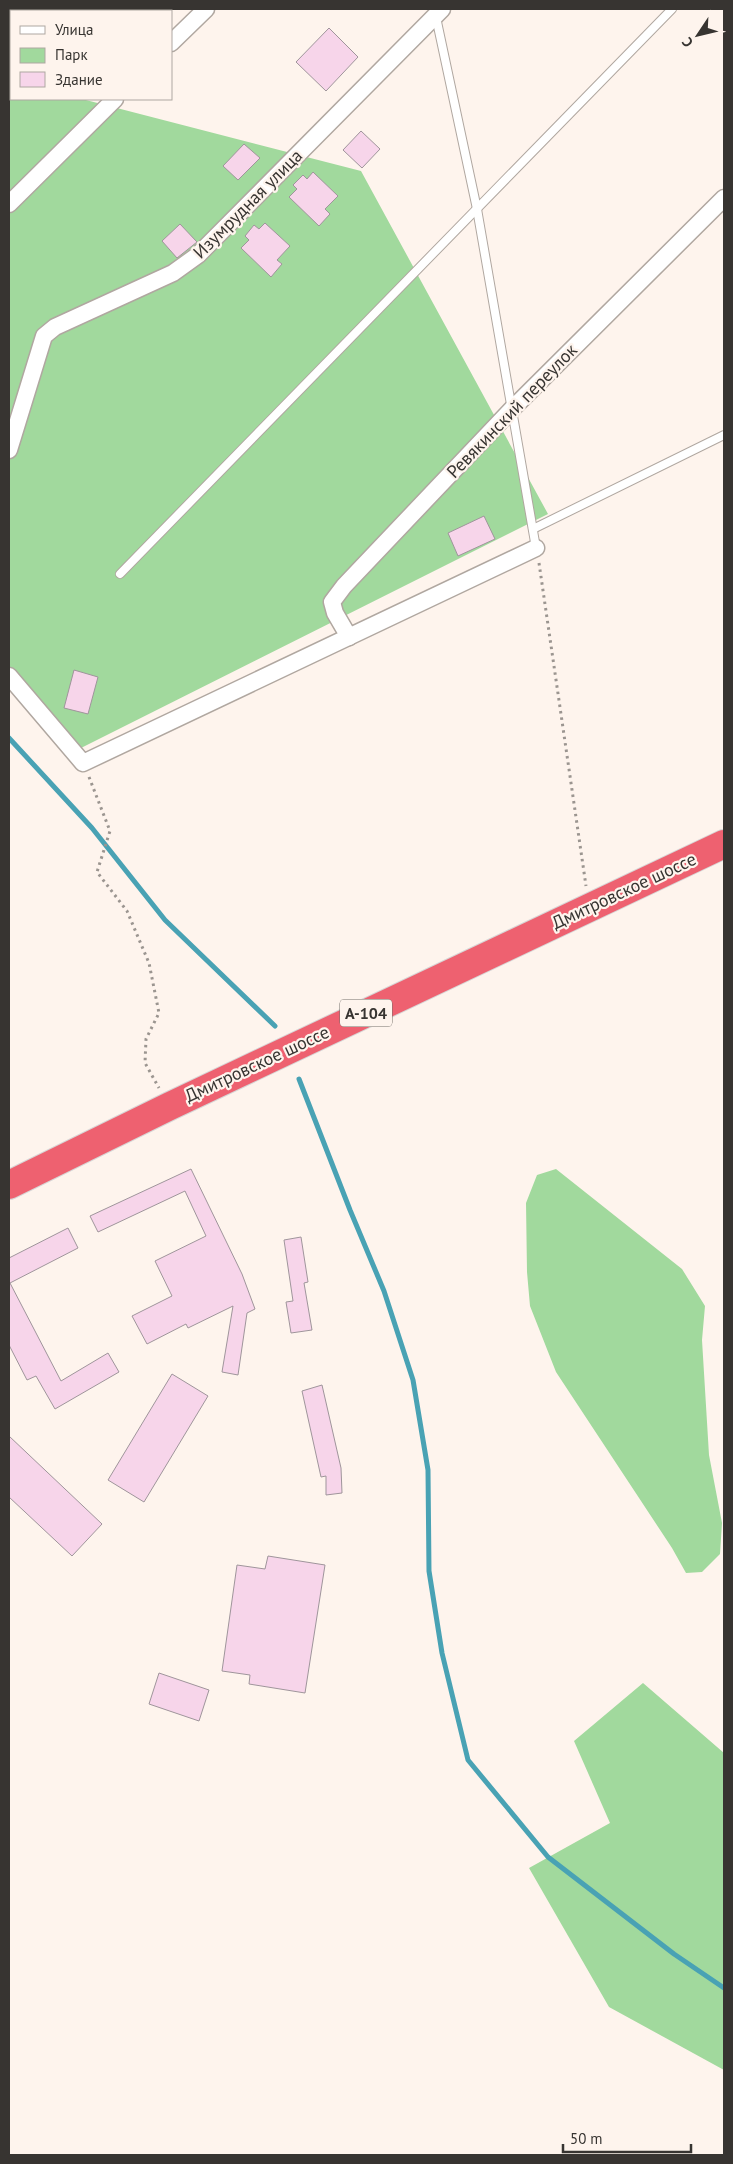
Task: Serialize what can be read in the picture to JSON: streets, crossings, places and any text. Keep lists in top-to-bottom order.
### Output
{
  "streets": {
    "highway": ["Дмитровское шоссе", "А-104"],
    "street": ["Изумрудная улица", "Ревякинский переулок"]
  },
  "legend": ["Улица", "Парк", "Здание"],
  "scale_bar": "50 m",
  "north": "bottom left"
}
